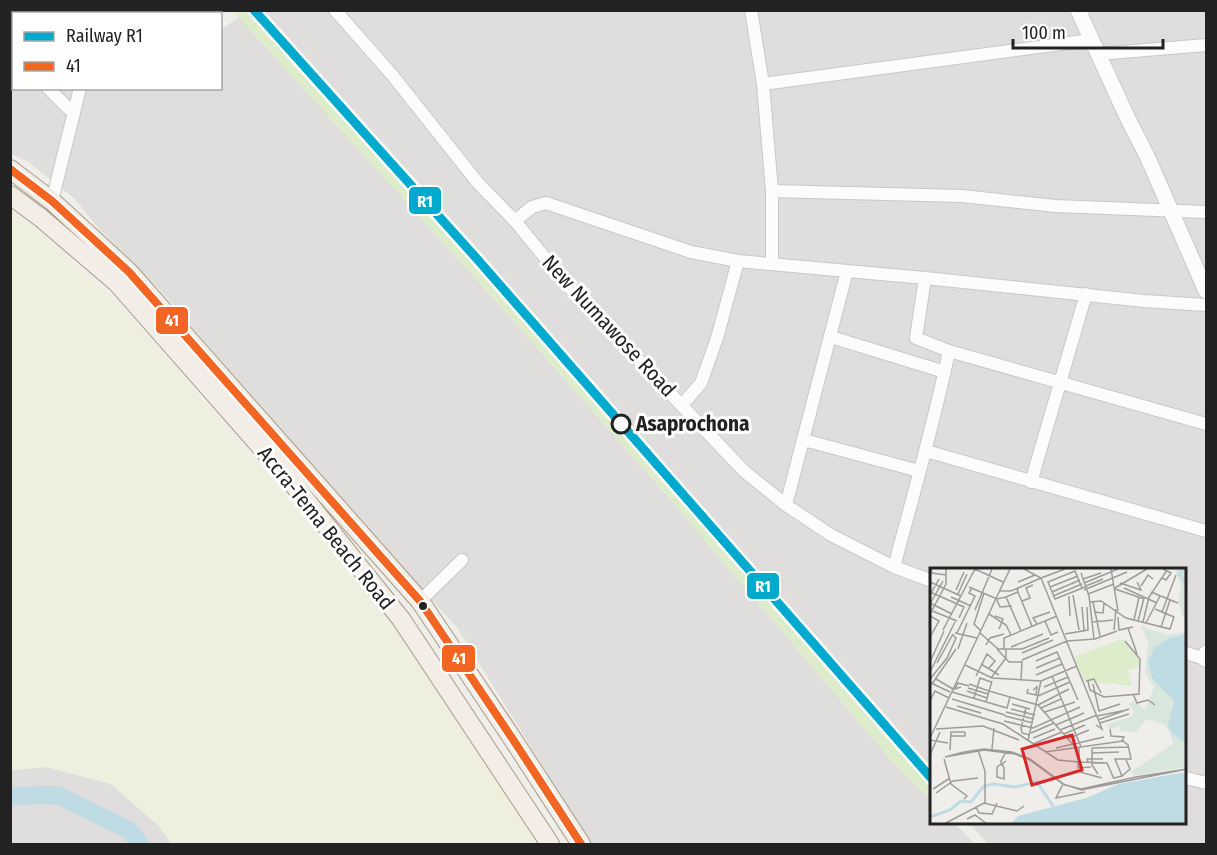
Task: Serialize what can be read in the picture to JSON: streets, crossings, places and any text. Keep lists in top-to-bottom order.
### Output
{
  "streets": {
    "main road": ["Accra-Tema Beach Road"],
    "street": ["New Numawose Road"]
  },
  "places": ["Asaprochona"],
  "lines": ["rail line R1", "transit line 41"],
  "legend": ["Railway R1", "41"],
  "scale_bar": "100 m"
}
